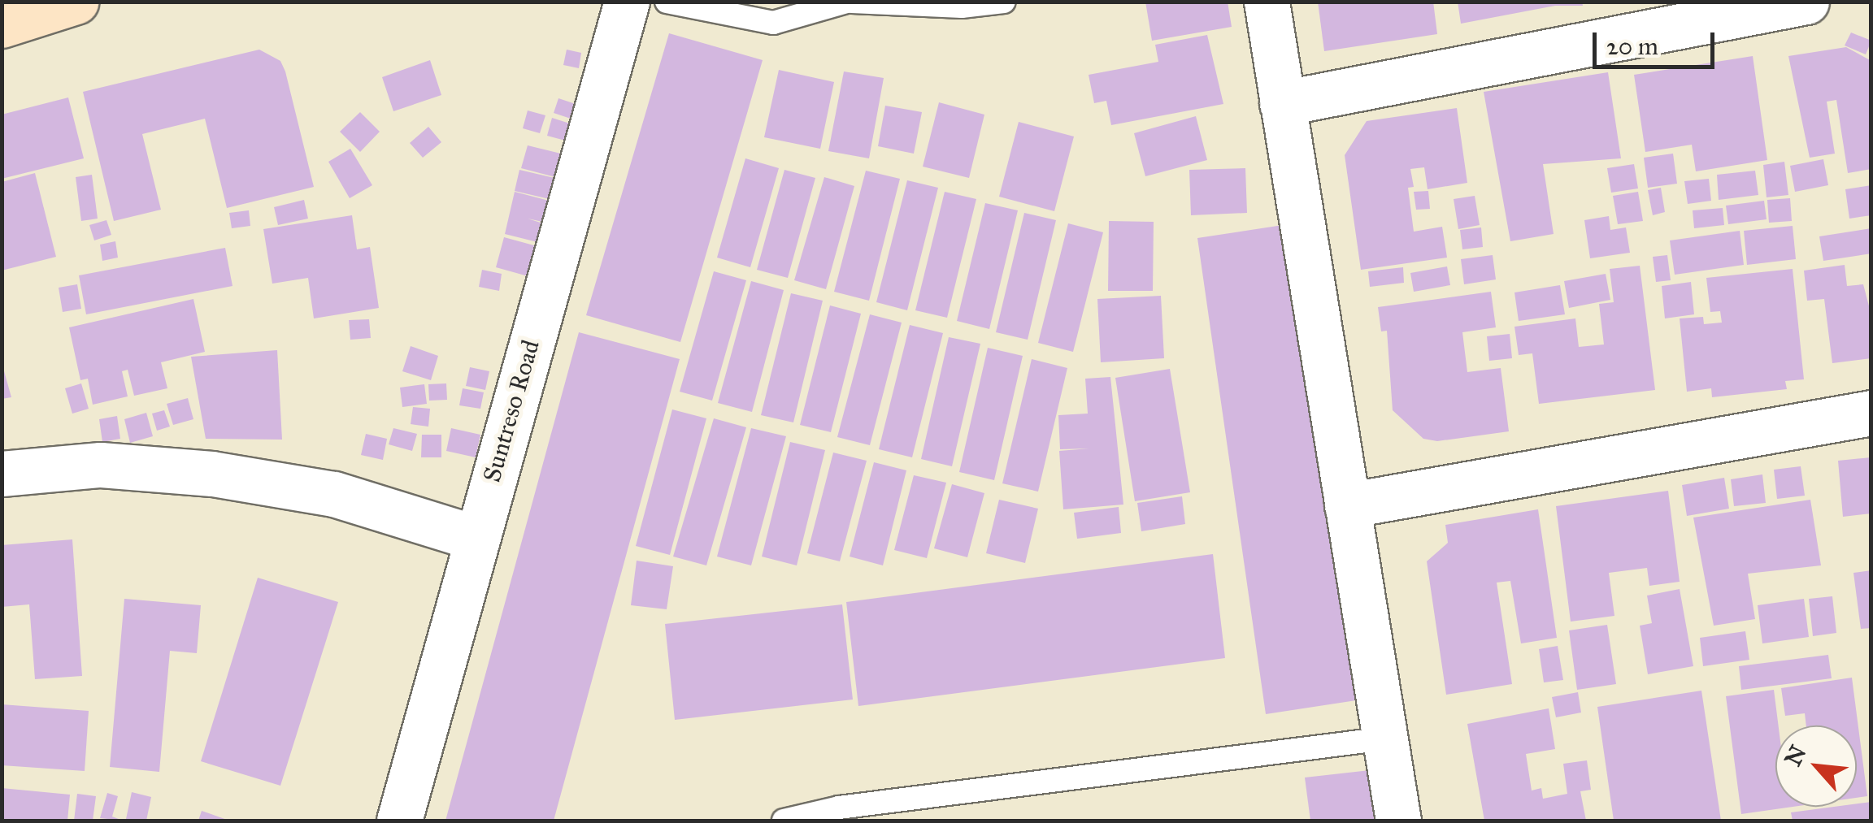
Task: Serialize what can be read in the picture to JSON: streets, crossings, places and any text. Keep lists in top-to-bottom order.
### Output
{
  "streets": {
    "street": ["Suntreso Road"]
  },
  "scale_bar": "20 m",
  "north": "top left"
}
